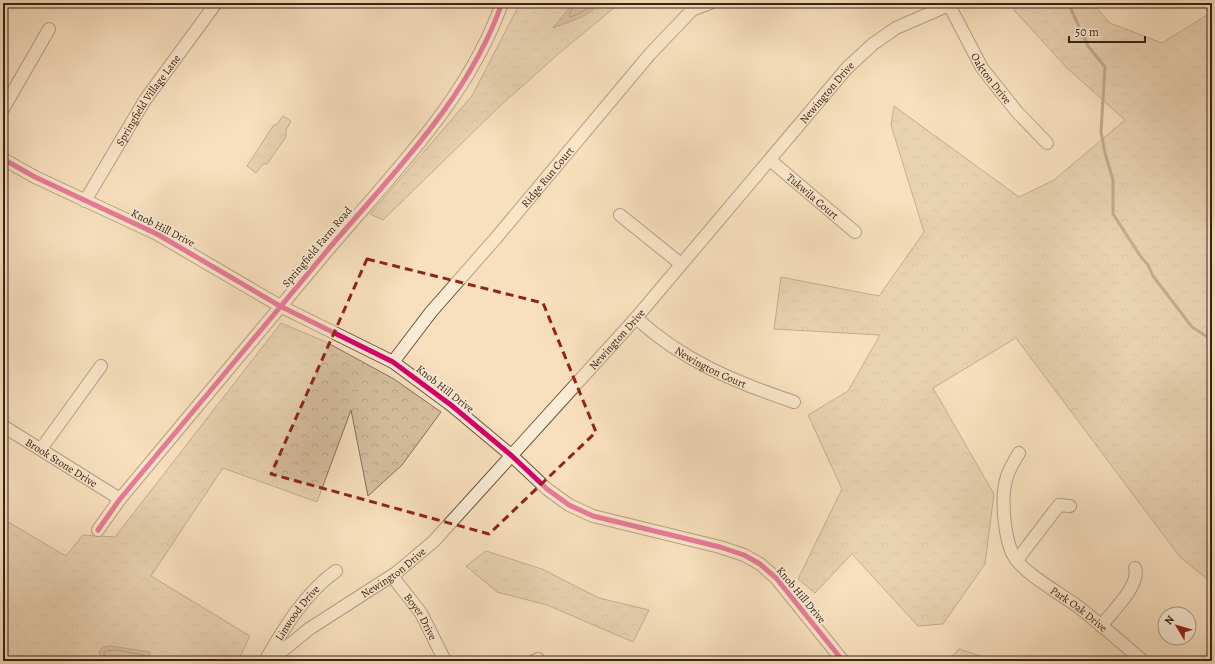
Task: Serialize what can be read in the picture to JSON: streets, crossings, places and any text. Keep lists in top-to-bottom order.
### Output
{
  "streets": {
    "street": [
      "Oakton Drive",
      "Newington Drive",
      "Springfield Village Lane",
      "Ridge Run Court",
      "Tukwila Court",
      "Knob Hill Drive",
      "Springfield Farm Road",
      "Newington Court",
      "Brook Stone Drive",
      "Park Oak Drive",
      "Linwood Drive",
      "Boyer Drive"
    ]
  },
  "crossings": [
    ["Oakton Drive", "Newington Drive"],
    ["Newington Drive", "Tukwila Court"],
    ["Newington Drive", "Knob Hill Drive"],
    ["Newington Drive", "Newington Court"],
    ["Newington Drive", "Boyer Drive"],
    ["Springfield Village Lane", "Knob Hill Drive"],
    ["Ridge Run Court", "Knob Hill Drive"],
    ["Knob Hill Drive", "Springfield Farm Road"],
    ["Springfield Farm Road", "Brook Stone Drive"]
  ],
  "scale_bar": "50 m",
  "north": "top left"
}
